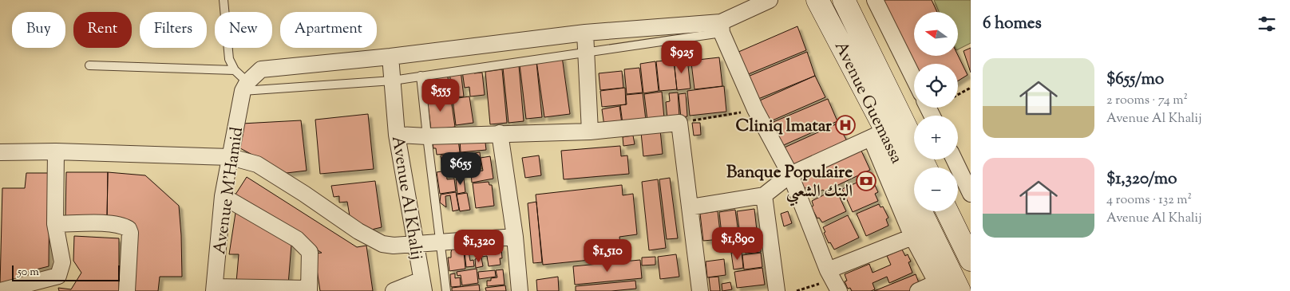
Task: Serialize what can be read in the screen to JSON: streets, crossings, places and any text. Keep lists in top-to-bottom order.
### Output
{
  "streets": {
    "main road": ["Avenue Guemassa"],
    "street": ["Avenue M'Hamid", "Avenue Al Khalij"]
  },
  "places": {
    "hospital": ["Cliniq lmatar"],
    "bank": ["Banque Populaire البنك الشعبي"]
  },
  "scale_bar": "50 m",
  "north": "left",
  "page": {
    "heading": "6 homes",
    "map_buttons": ["+", "−"],
    "chip": [
      "Buy",
      "Rent",
      "Filters",
      "New",
      "Apartment"
    ],
    "price": [
      "$925",
      "$555",
      "$655",
      "$1,890",
      "$1,320",
      "$1,510"
    ],
    "list": [
      {
        "name": "$655/mo",
        "note": "2 rooms · 74 m² · Avenue Al Khalij"
      },
      {
        "name": "$1,320/mo",
        "note": "4 rooms · 132 m² · Avenue Al Khalij"
      }
    ],
    "scale": "50 m"
  }
}
